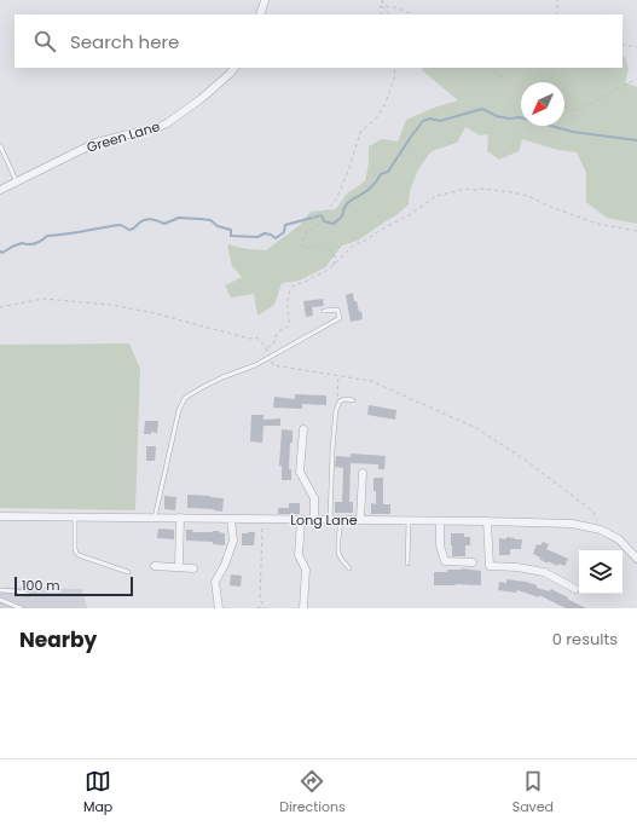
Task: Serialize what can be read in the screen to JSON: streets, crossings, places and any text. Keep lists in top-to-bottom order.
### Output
{
  "streets": {
    "street": ["Green Lane", "Long Lane"]
  },
  "scale_bar": "100 m",
  "north": "bottom left",
  "page": {
    "search": "Search here",
    "scale": "100 m",
    "heading": ["Nearby", "0 results"],
    "nav": ["Map", "Directions", "Saved"]
  }
}
